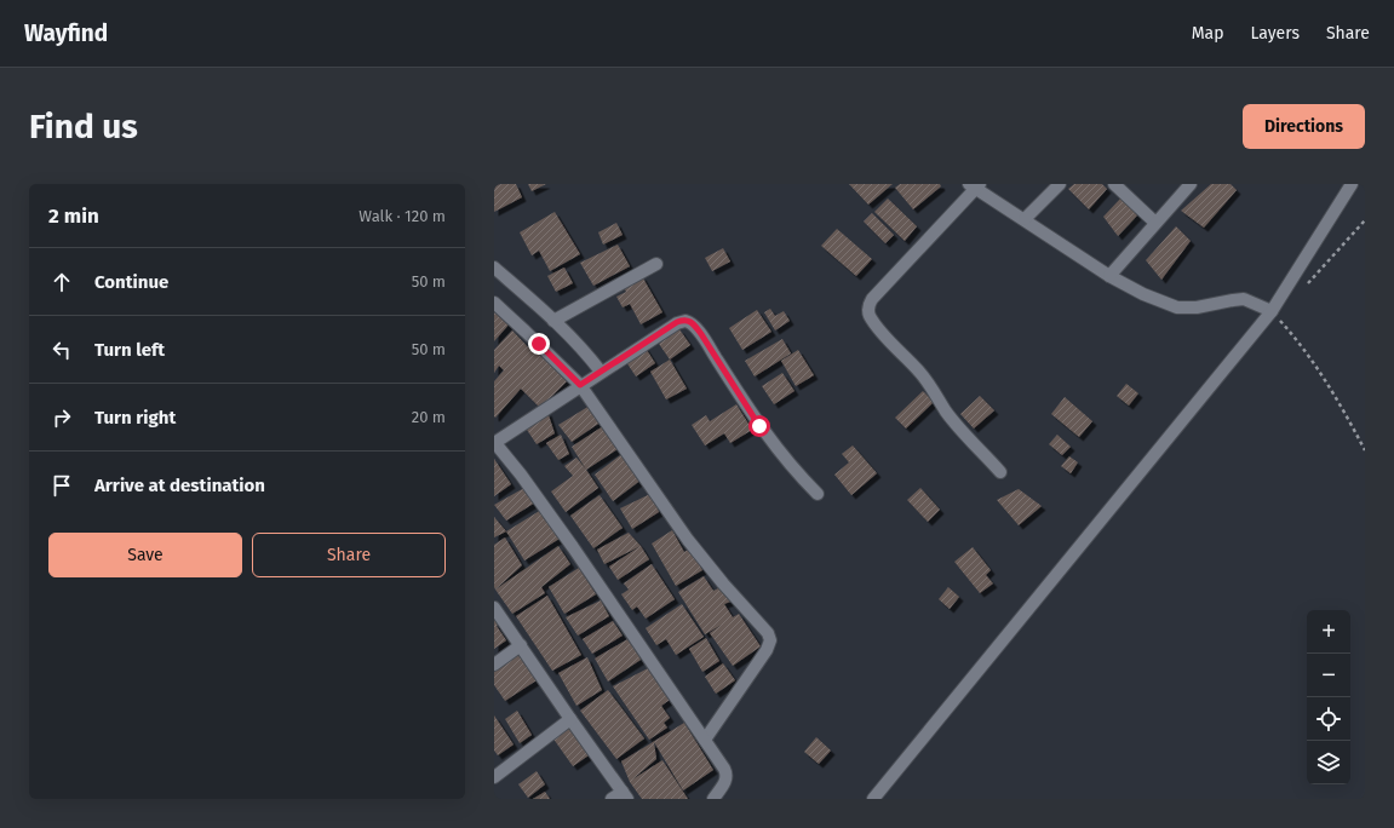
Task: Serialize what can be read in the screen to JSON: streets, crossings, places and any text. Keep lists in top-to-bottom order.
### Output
{
  "page": {
    "header": "Wayfind",
    "nav": ["Map", "Layers", "Share"],
    "buttons": [
      "Directions",
      ["Save", "Share"]
    ],
    "title": "Find us",
    "heading": ["2 min", "Walk · 120 m"],
    "list": [
      ["Continue", "50 m"],
      ["Turn left", "50 m"],
      ["Turn right", "20 m"],
      "Arrive at destination"
    ],
    "map_buttons": ["+", "−"]
  }
}
